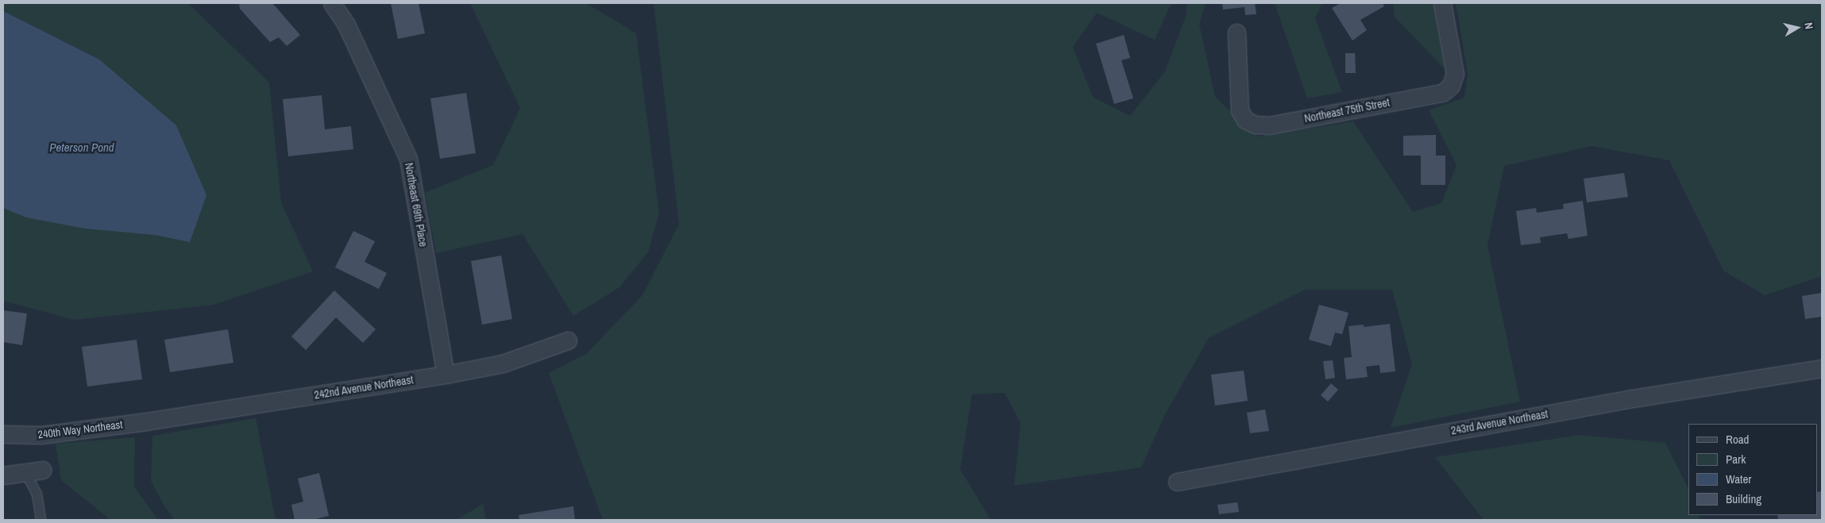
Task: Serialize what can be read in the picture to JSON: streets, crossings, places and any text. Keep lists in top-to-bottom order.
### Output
{
  "streets": {
    "street": [
      "Northeast 75th Street",
      "Northeast 69th Place",
      "242nd Avenue Northeast",
      "243rd Avenue Northeast",
      "240th Way Northeast"
    ]
  },
  "crossings": [
    ["Northeast 69th Place", "242nd Avenue Northeast"],
    ["242nd Avenue Northeast", "240th Way Northeast"]
  ],
  "water": ["Peterson Pond"],
  "legend": [
    "Road",
    "Park",
    "Water",
    "Building"
  ],
  "north": "right"
}
